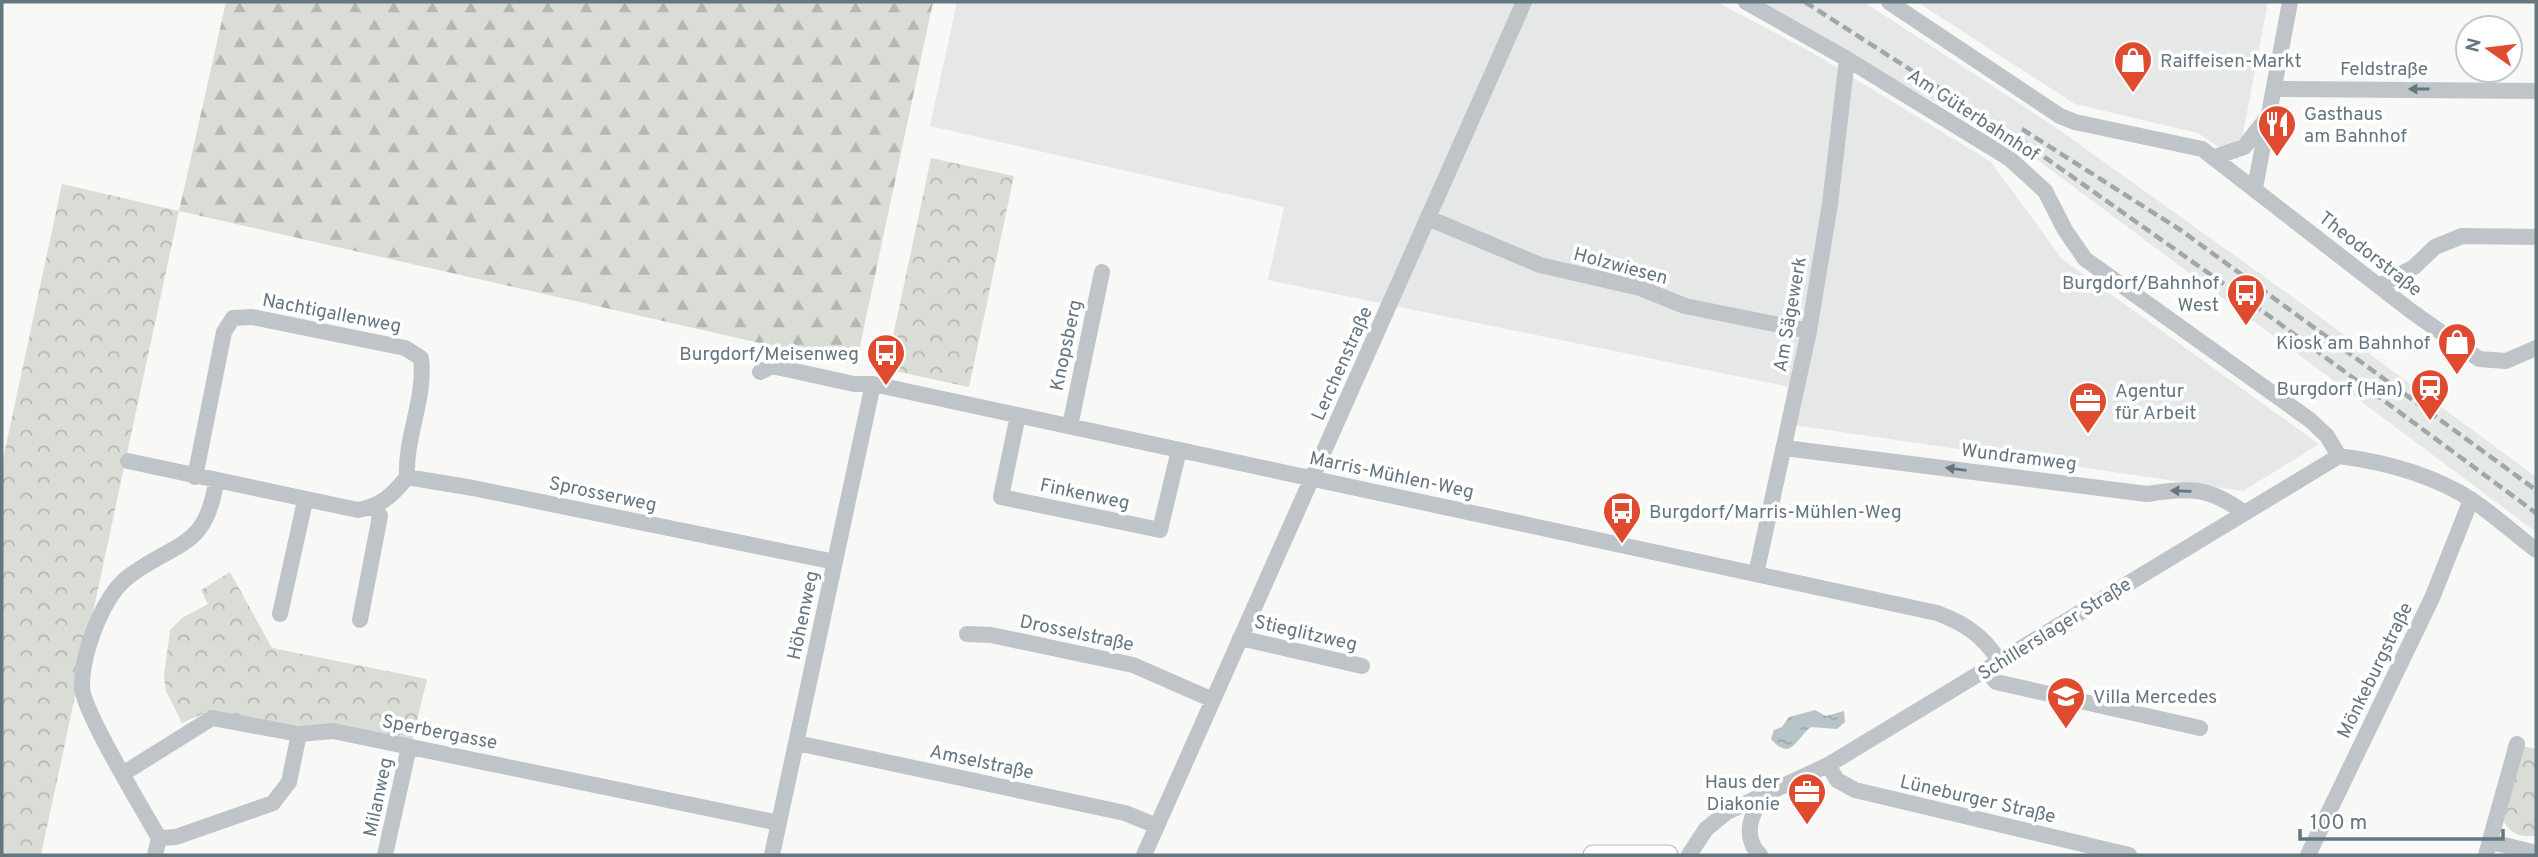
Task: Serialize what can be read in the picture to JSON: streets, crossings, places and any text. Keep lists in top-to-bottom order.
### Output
{
  "streets": {
    "street": [
      "Feldstraße",
      "Am Güterbahnhof",
      "Theodorstraße",
      "Holzwiesen",
      "Nachtigallenweg",
      "Am Sägewerk",
      "Knopsberg",
      "Lerchenstraße",
      "Wundramweg",
      "Marris-Mühlen-Weg",
      "Sprosserweg",
      "Finkenweg",
      "Höhenweg",
      "Schillerslager Straße",
      "Drosselstraße",
      "Stieglitzweg",
      "Mönkeburgstraße",
      "Sperbergasse",
      "Amselstraße",
      "Milanweg",
      "Lüneburger Straße"
    ]
  },
  "crossings": [
    ["Am Güterbahnhof", "Am Sägewerk"],
    ["Am Güterbahnhof", "Schillerslager Straße"],
    ["Holzwiesen", "Am Sägewerk"],
    ["Holzwiesen", "Lerchenstraße"],
    ["Nachtigallenweg", "Sprosserweg"],
    ["Am Sägewerk", "Wundramweg"],
    ["Am Sägewerk", "Marris-Mühlen-Weg"],
    ["Knopsberg", "Marris-Mühlen-Weg"],
    ["Lerchenstraße", "Marris-Mühlen-Weg"],
    ["Lerchenstraße", "Drosselstraße"],
    ["Lerchenstraße", "Stieglitzweg"],
    ["Lerchenstraße", "Amselstraße"],
    ["Wundramweg", "Schillerslager Straße"],
    ["Marris-Mühlen-Weg", "Finkenweg"],
    ["Marris-Mühlen-Weg", "Höhenweg"],
    ["Marris-Mühlen-Weg", "Schillerslager Straße"],
    ["Sprosserweg", "Höhenweg"],
    ["Höhenweg", "Sperbergasse"],
    ["Höhenweg", "Amselstraße"],
    ["Schillerslager Straße", "Lüneburger Straße"],
    ["Sperbergasse", "Milanweg"]
  ],
  "one_way": ["Feldstraße", "Wundramweg"],
  "places": {
    "shop": ["Raiffeisen-Markt", "Kiosk am Bahnhof"],
    "restaurant": ["Gasthaus am Bahnhof"],
    "bus stop": ["Burgdorf/Bahnhof West", "Burgdorf/Meisenweg", "Burgdorf/Marris-Mühlen-Weg"],
    "station": ["Burgdorf (Han)"],
    "office": ["Agentur für Arbeit", "Haus der Diakonie"],
    "school or university": ["Villa Mercedes"]
  },
  "scale_bar": "100 m",
  "north": "left"
}
